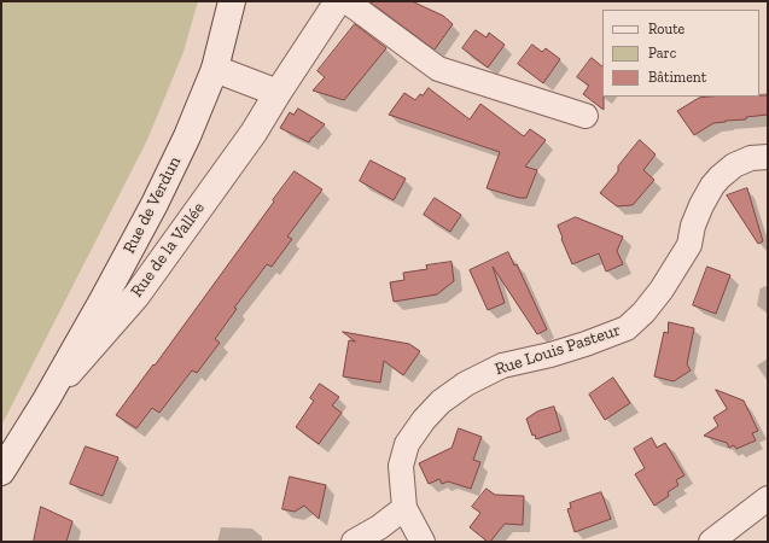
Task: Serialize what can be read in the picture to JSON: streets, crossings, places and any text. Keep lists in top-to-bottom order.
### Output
{
  "streets": {
    "street": ["Rue de Verdun", "Rue de la Vallée", "Rue Louis Pasteur"]
  },
  "crossings": [
    ["Rue de Verdun", "Rue de la Vallée"]
  ],
  "legend": ["Route", "Parc", "Bâtiment"]
}
